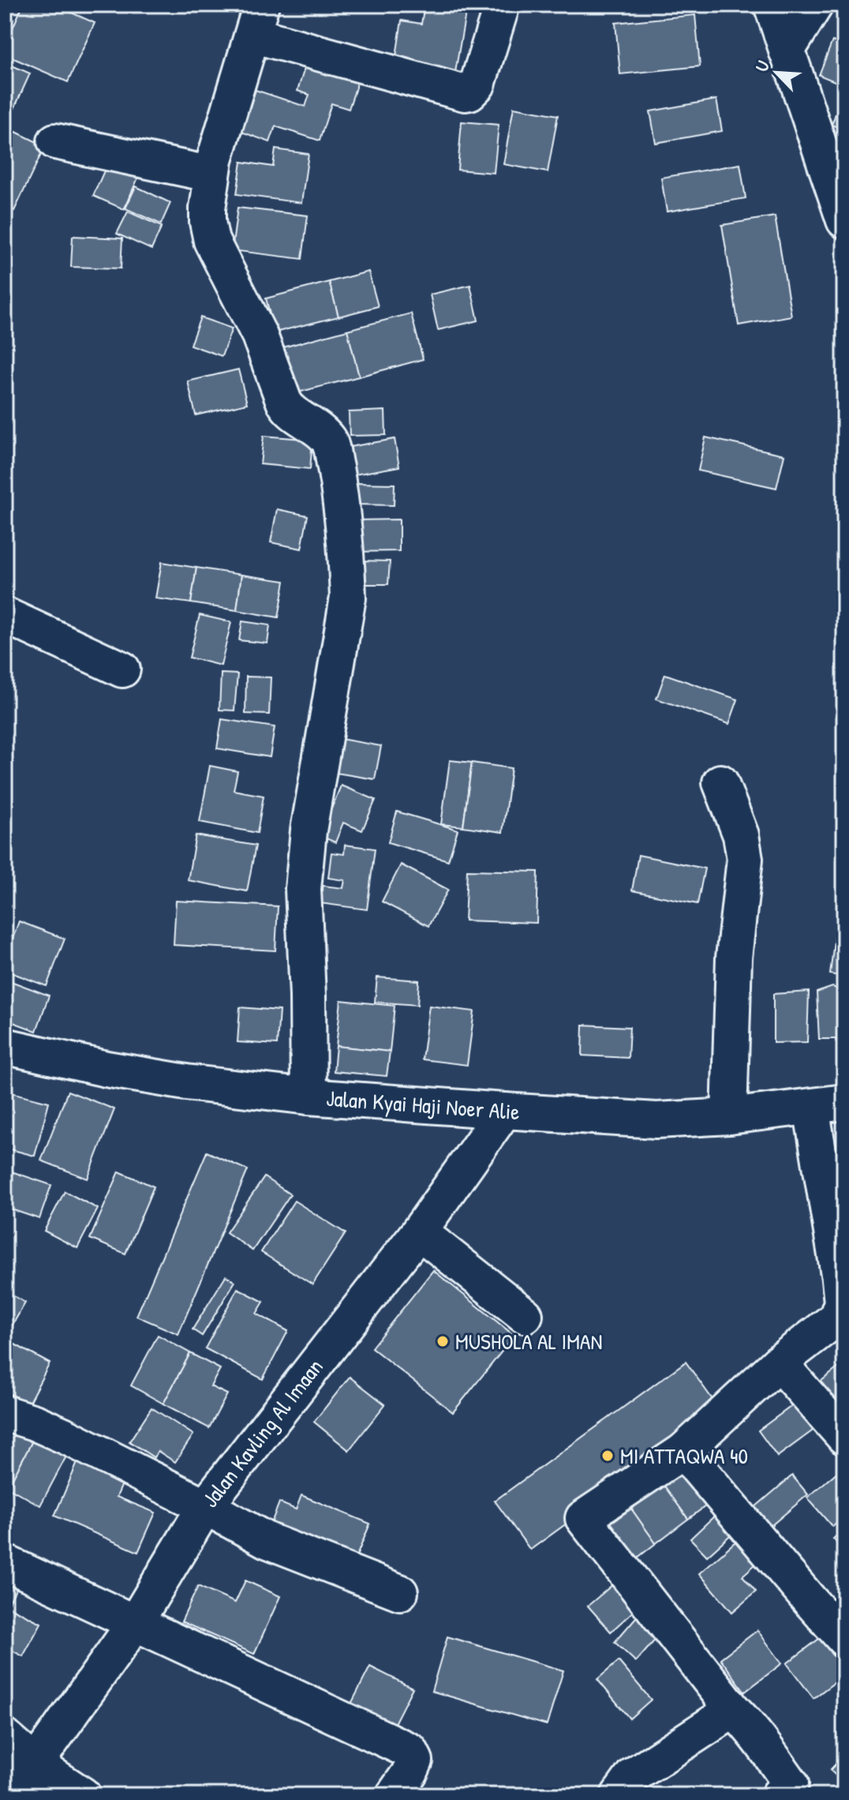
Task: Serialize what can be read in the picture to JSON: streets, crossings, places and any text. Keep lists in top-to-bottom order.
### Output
{
  "streets": {
    "street": ["Jalan Kyai Haji Noer Alie", "Jalan Kavling Al Imaan"]
  },
  "crossings": [
    ["Jalan Kyai Haji Noer Alie", "Jalan Kavling Al Imaan"]
  ],
  "places": ["MUSHOLA AL IMAN", "MI ATTAQWA 40"],
  "north": "top left"
}
